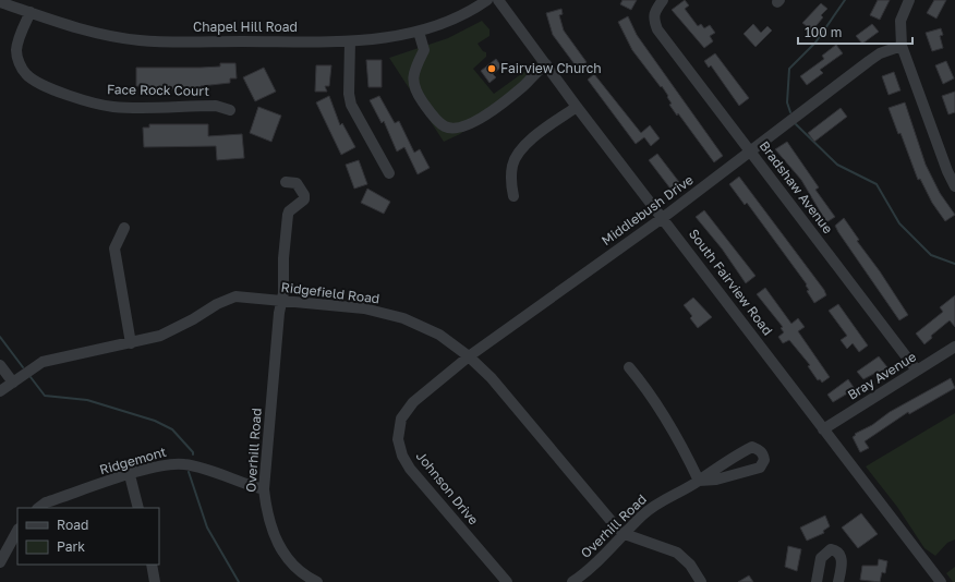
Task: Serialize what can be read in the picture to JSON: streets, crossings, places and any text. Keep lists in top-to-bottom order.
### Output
{
  "streets": {
    "street": [
      "Chapel Hill Road",
      "Face Rock Court",
      "Bradshaw Avenue",
      "Middlebush Drive",
      "South Fairview Road",
      "Ridgefield Road",
      "Bray Avenue",
      "Overhill Road",
      "Ridgemont",
      "Johnson Drive"
    ]
  },
  "crossings": [
    ["Chapel Hill Road", "Face Rock Court"],
    ["Bradshaw Avenue", "Middlebush Drive"],
    ["Bradshaw Avenue", "Bray Avenue"],
    ["Middlebush Drive", "South Fairview Road"],
    ["Middlebush Drive", "Ridgefield Road"],
    ["Middlebush Drive", "Johnson Drive"],
    ["South Fairview Road", "Bray Avenue"],
    ["Ridgefield Road", "Overhill Road"],
    ["Overhill Road", "Ridgemont"]
  ],
  "places": ["Fairview Church"],
  "legend": ["Road", "Park"],
  "scale_bar": "100 m"
}
